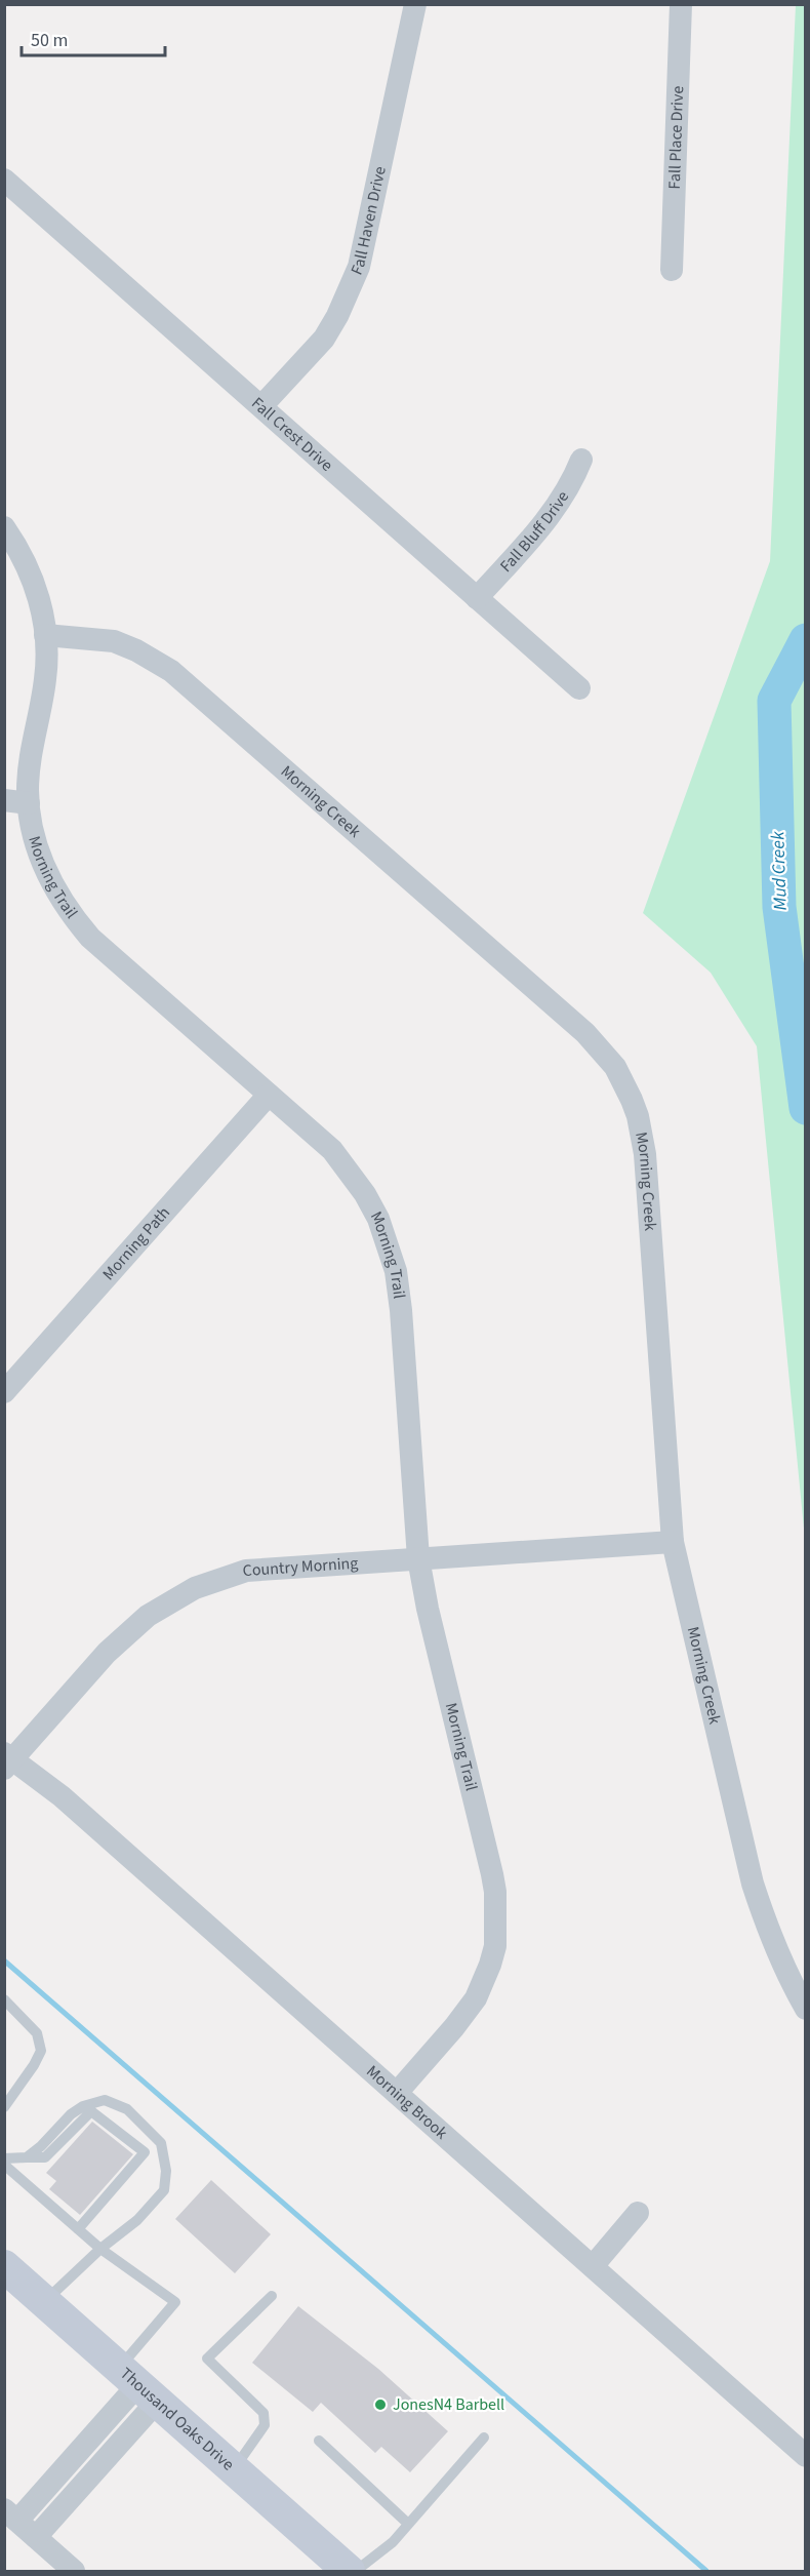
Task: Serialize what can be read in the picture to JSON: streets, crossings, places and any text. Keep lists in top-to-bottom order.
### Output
{
  "streets": {
    "main road": ["Thousand Oaks Drive"],
    "street": [
      "Fall Place Drive",
      "Fall Haven Drive",
      "Fall Crest Drive",
      "Fall Bluff Drive",
      "Morning Creek",
      "Morning Trail",
      "Morning Path",
      "Country Morning",
      "Morning Brook"
    ]
  },
  "crossings": [
    ["Fall Haven Drive", "Fall Crest Drive"],
    ["Fall Crest Drive", "Fall Bluff Drive"],
    ["Morning Creek", "Morning Trail"],
    ["Morning Creek", "Country Morning"],
    ["Morning Trail", "Morning Path"],
    ["Morning Trail", "Country Morning"],
    ["Morning Trail", "Morning Brook"],
    ["Country Morning", "Morning Brook"]
  ],
  "water": ["Mud Creek"],
  "places": ["JonesN4 Barbell"],
  "scale_bar": "50 m"
}
